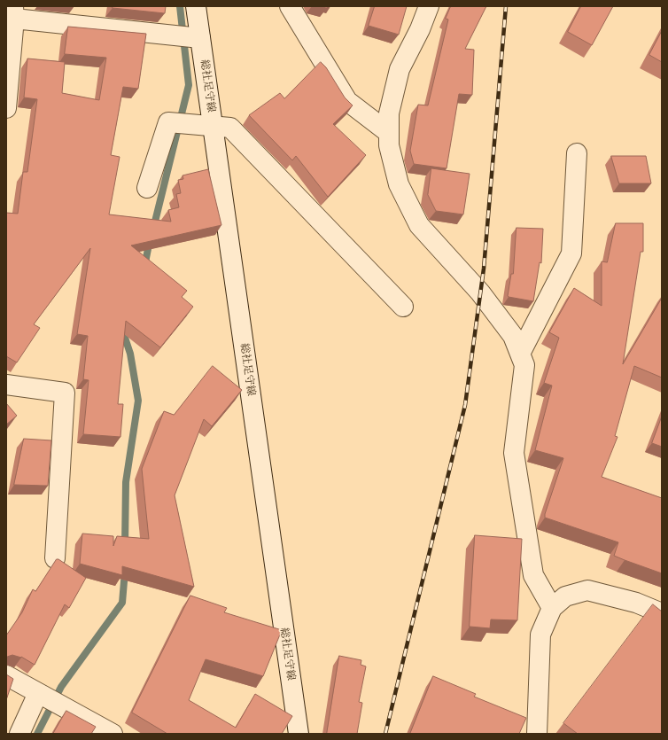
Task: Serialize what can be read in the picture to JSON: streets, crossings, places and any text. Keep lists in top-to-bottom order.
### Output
{
  "streets": {
    "street": ["総社足守線"]
  }
}
